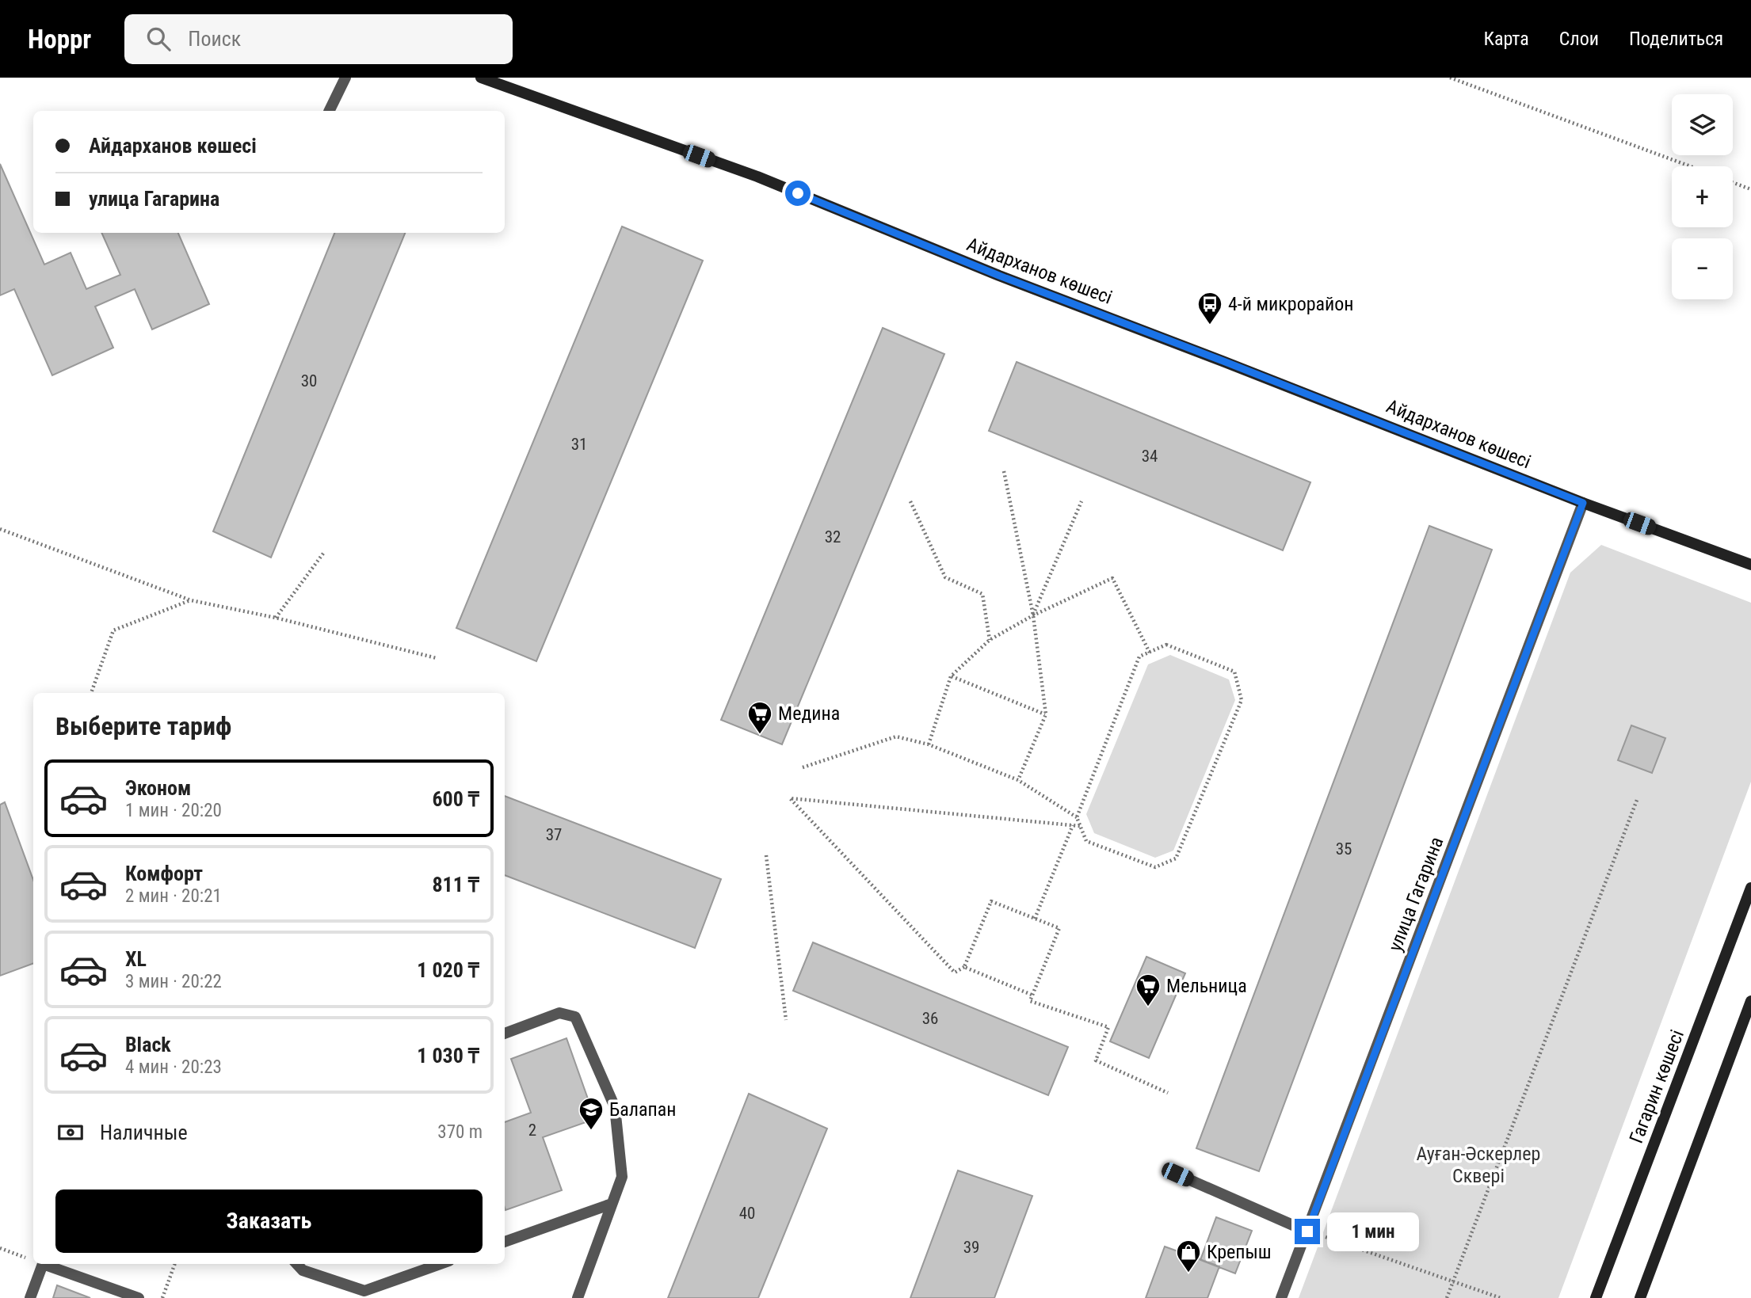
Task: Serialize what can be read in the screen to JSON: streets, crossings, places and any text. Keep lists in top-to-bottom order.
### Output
{
  "streets": {
    "street": ["Айдарханов көшесі", "улица Гагарина", "Гагарин көшесі"]
  },
  "crossings": [
    ["Айдарханов көшесі", "улица Гагарина"]
  ],
  "parks": ["Ауған-Әскерлер Сквері"],
  "places": {
    "bus stop": ["4-й микрорайон"],
    "supermarket": ["Медина", "Мельница"],
    "school or university": ["Балапан"],
    "shop": ["Крепыш"]
  },
  "house_numbers": [
    "30",
    "31",
    "34",
    "32",
    "37",
    "35",
    "36",
    "2",
    "40",
    "39"
  ],
  "page": {
    "header": "Hoppr",
    "search": "Поиск",
    "nav": ["Карта", "Слои", "Поделиться"],
    "map_buttons": ["+", "−"],
    "banner": ["Айдарханов көшесі", "улица Гагарина"],
    "heading": "Выберите тариф",
    "list": [
      {
        "name": "Эконом",
        "note": "1 мин · 20:20",
        "value": "600 ₸"
      },
      {
        "name": "Комфорт",
        "note": "2 мин · 20:21",
        "value": "811 ₸"
      },
      {
        "name": "XL",
        "note": "3 мин · 20:22",
        "value": "1 020 ₸"
      },
      {
        "name": "Black",
        "note": "4 мин · 20:23",
        "value": "1 030 ₸"
      }
    ],
    "pay": ["Наличные", "370 m"],
    "buttons": "Заказать",
    "bubble": "1 мин"
  }
}
